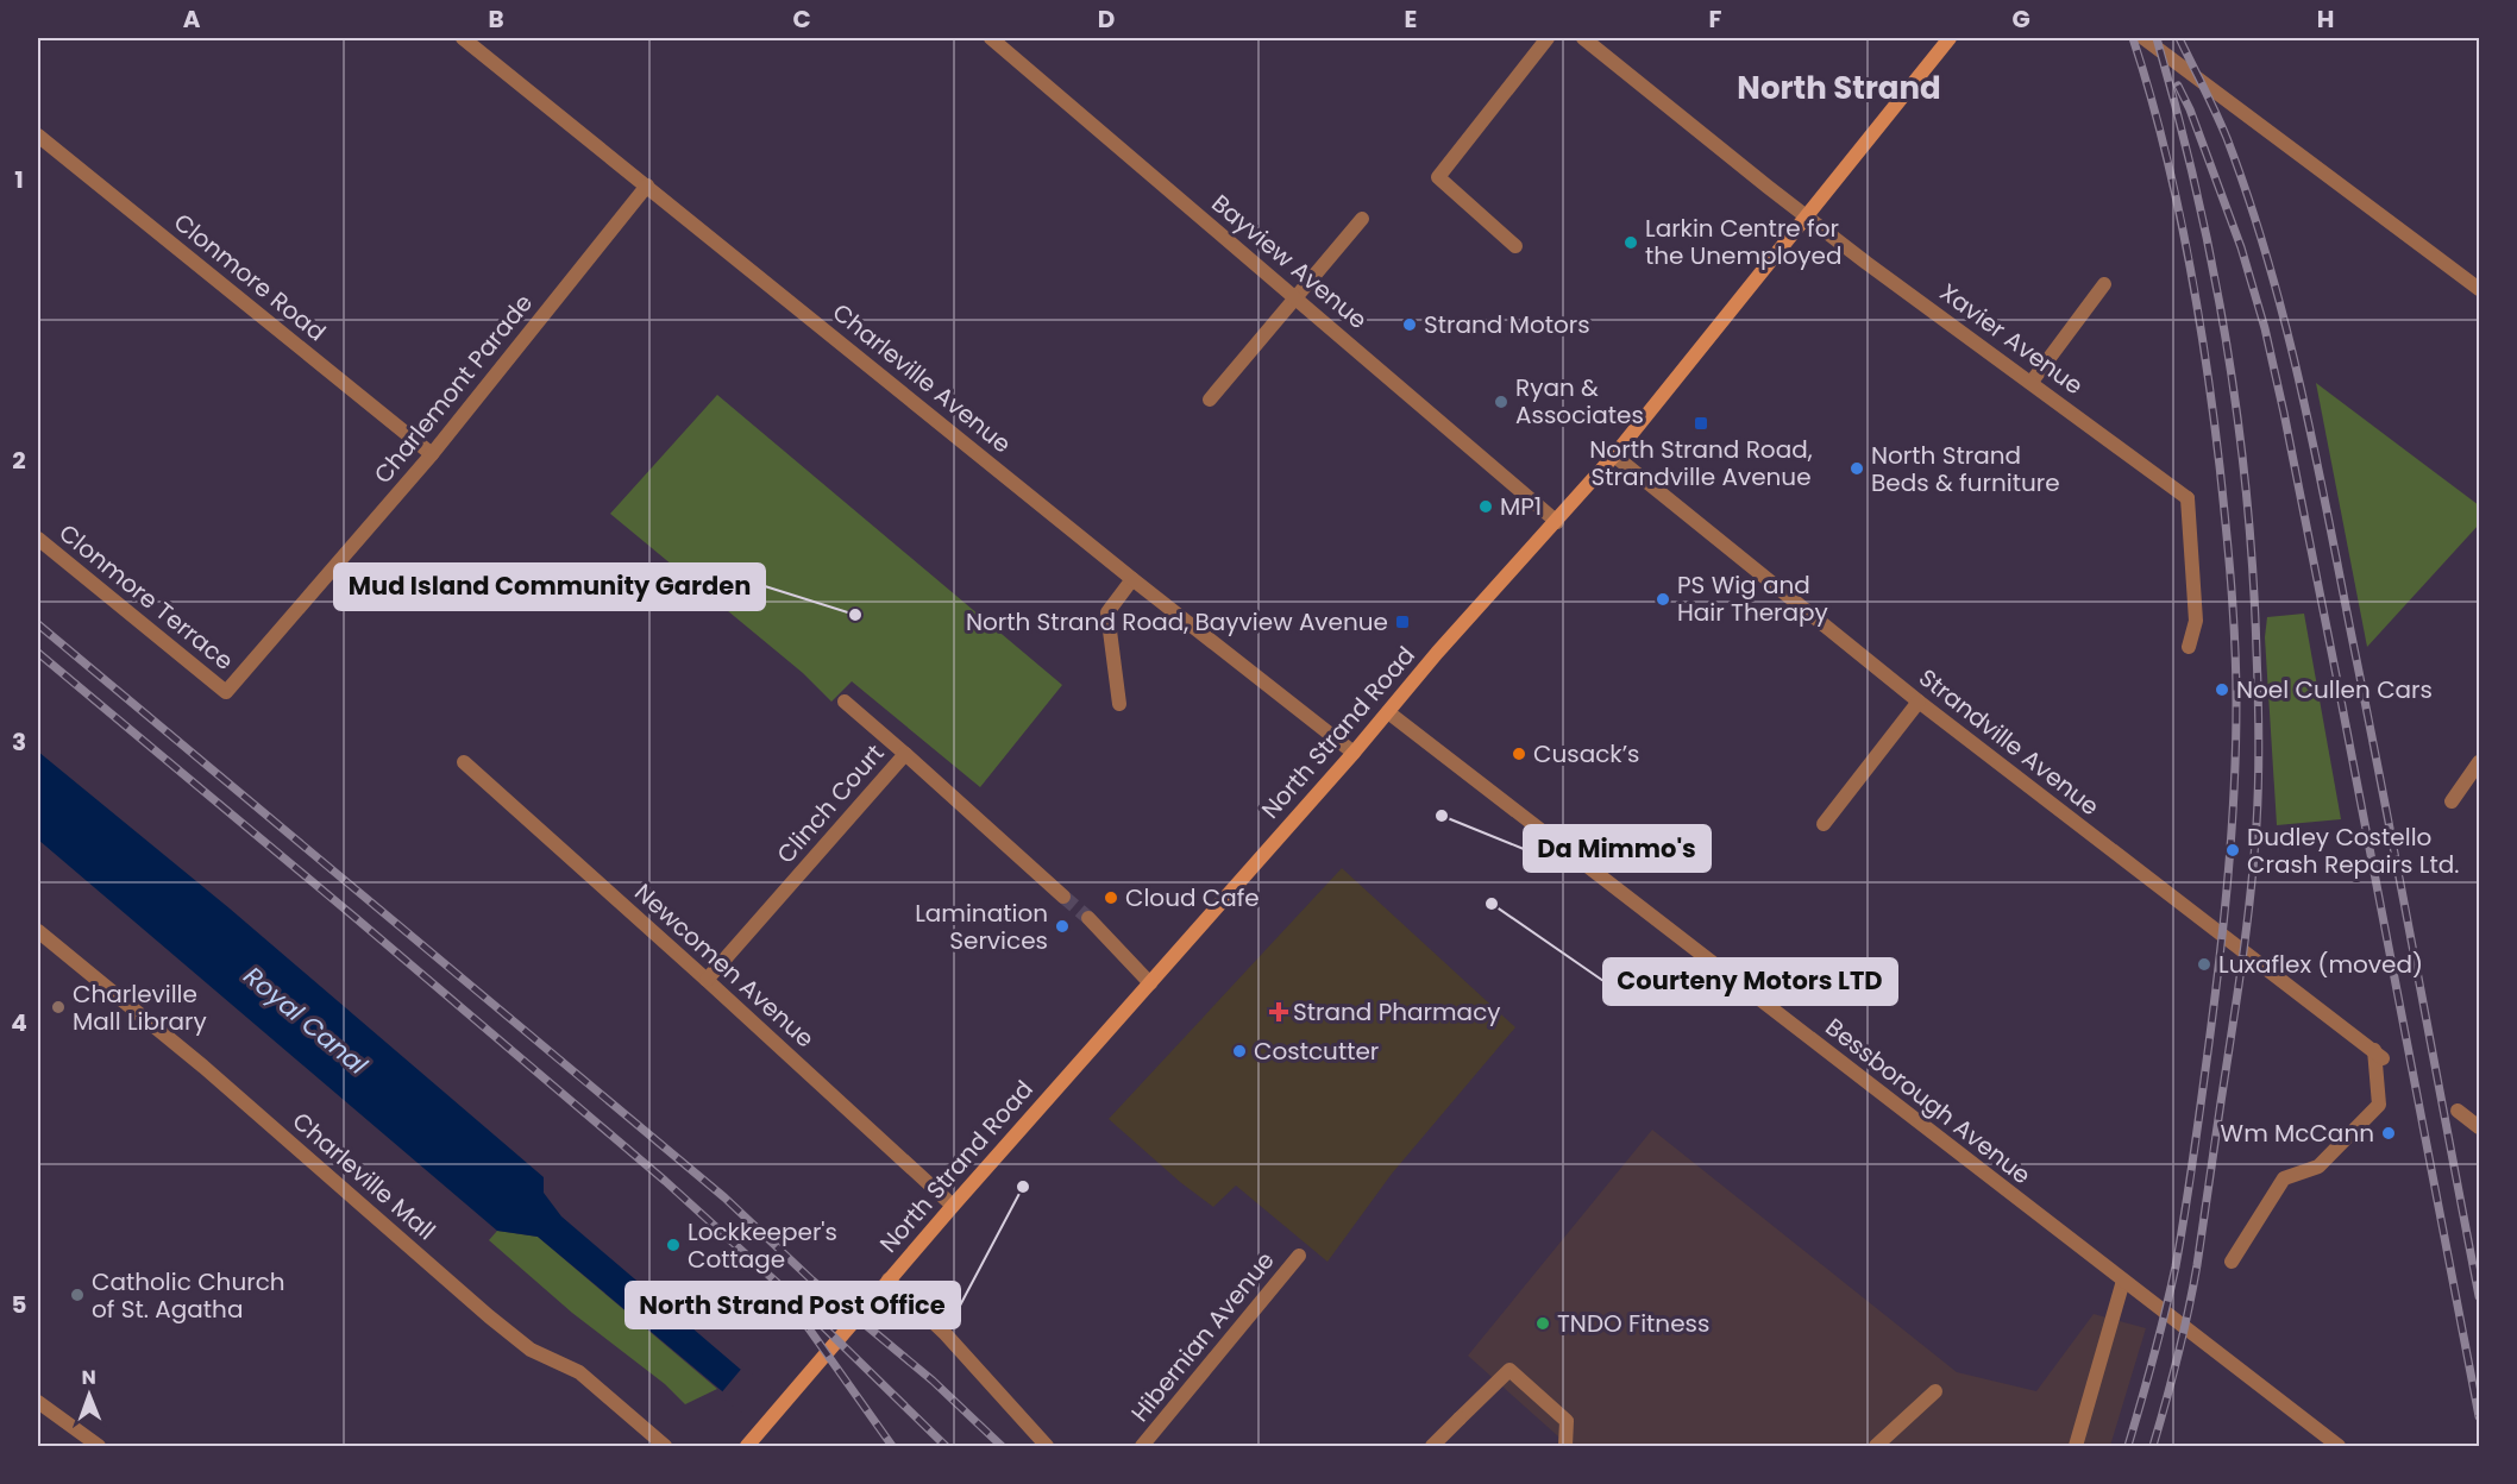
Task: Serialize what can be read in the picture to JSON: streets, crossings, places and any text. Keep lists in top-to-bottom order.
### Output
{
  "streets": {
    "main road": ["North Strand Road"],
    "street": [
      "Bayview Avenue",
      "Clonmore Road",
      "Xavier Avenue",
      "Charleville Avenue",
      "Charlemont Parade",
      "Clonmore Terrace",
      "Strandville Avenue",
      "Clinch Court",
      "Newcomen Avenue",
      "Bessborough Avenue",
      "Charleville Mall",
      "Hibernian Avenue"
    ]
  },
  "crossings": [
    ["Bayview Avenue", "North Strand Road"],
    ["Clonmore Road", "Charlemont Parade"],
    ["Xavier Avenue", "North Strand Road"],
    ["Charleville Avenue", "Charlemont Parade"],
    ["Charleville Avenue", "North Strand Road"],
    ["Charlemont Parade", "Clonmore Terrace"],
    ["North Strand Road", "Strandville Avenue"],
    ["North Strand Road", "Newcomen Avenue"],
    ["North Strand Road", "Bessborough Avenue"],
    ["Clinch Court", "Newcomen Avenue"]
  ],
  "districts": ["North Strand"],
  "water": ["Royal Canal"],
  "places": {
    "other": [
      "Larkin Centre for the Unemployed",
      "Strand Motors",
      "Ryan & Associates",
      "North Strand Beds & furniture",
      "MP1",
      "PS Wig and Hair Therapy",
      "Mud Island Community Garden",
      "Noel Cullen Cars",
      "Cusack’s",
      "Da Mimmo's",
      "Dudley Costello Crash Repairs Ltd.",
      "Cloud Cafe",
      "Courteny Motors LTD",
      "Lamination Services",
      "Luxaflex (moved)",
      "Charleville Mall Library",
      "Costcutter",
      "Wm McCann",
      "North Strand Post Office",
      "Lockkeeper's Cottage",
      "Catholic Church of St. Agatha",
      "TNDO Fitness"
    ],
    "transit": ["North Strand Road, Strandville Avenue", "North Strand Road, Bayview Avenue"],
    "health": ["Strand Pharmacy"]
  },
  "north": "top",
  "grid": {
    "columns": [
      "A",
      "B",
      "C",
      "D",
      "E",
      "F",
      "G",
      "H"
    ],
    "rows": [
      "1",
      "2",
      "3",
      "4",
      "5"
    ]
  }
}
